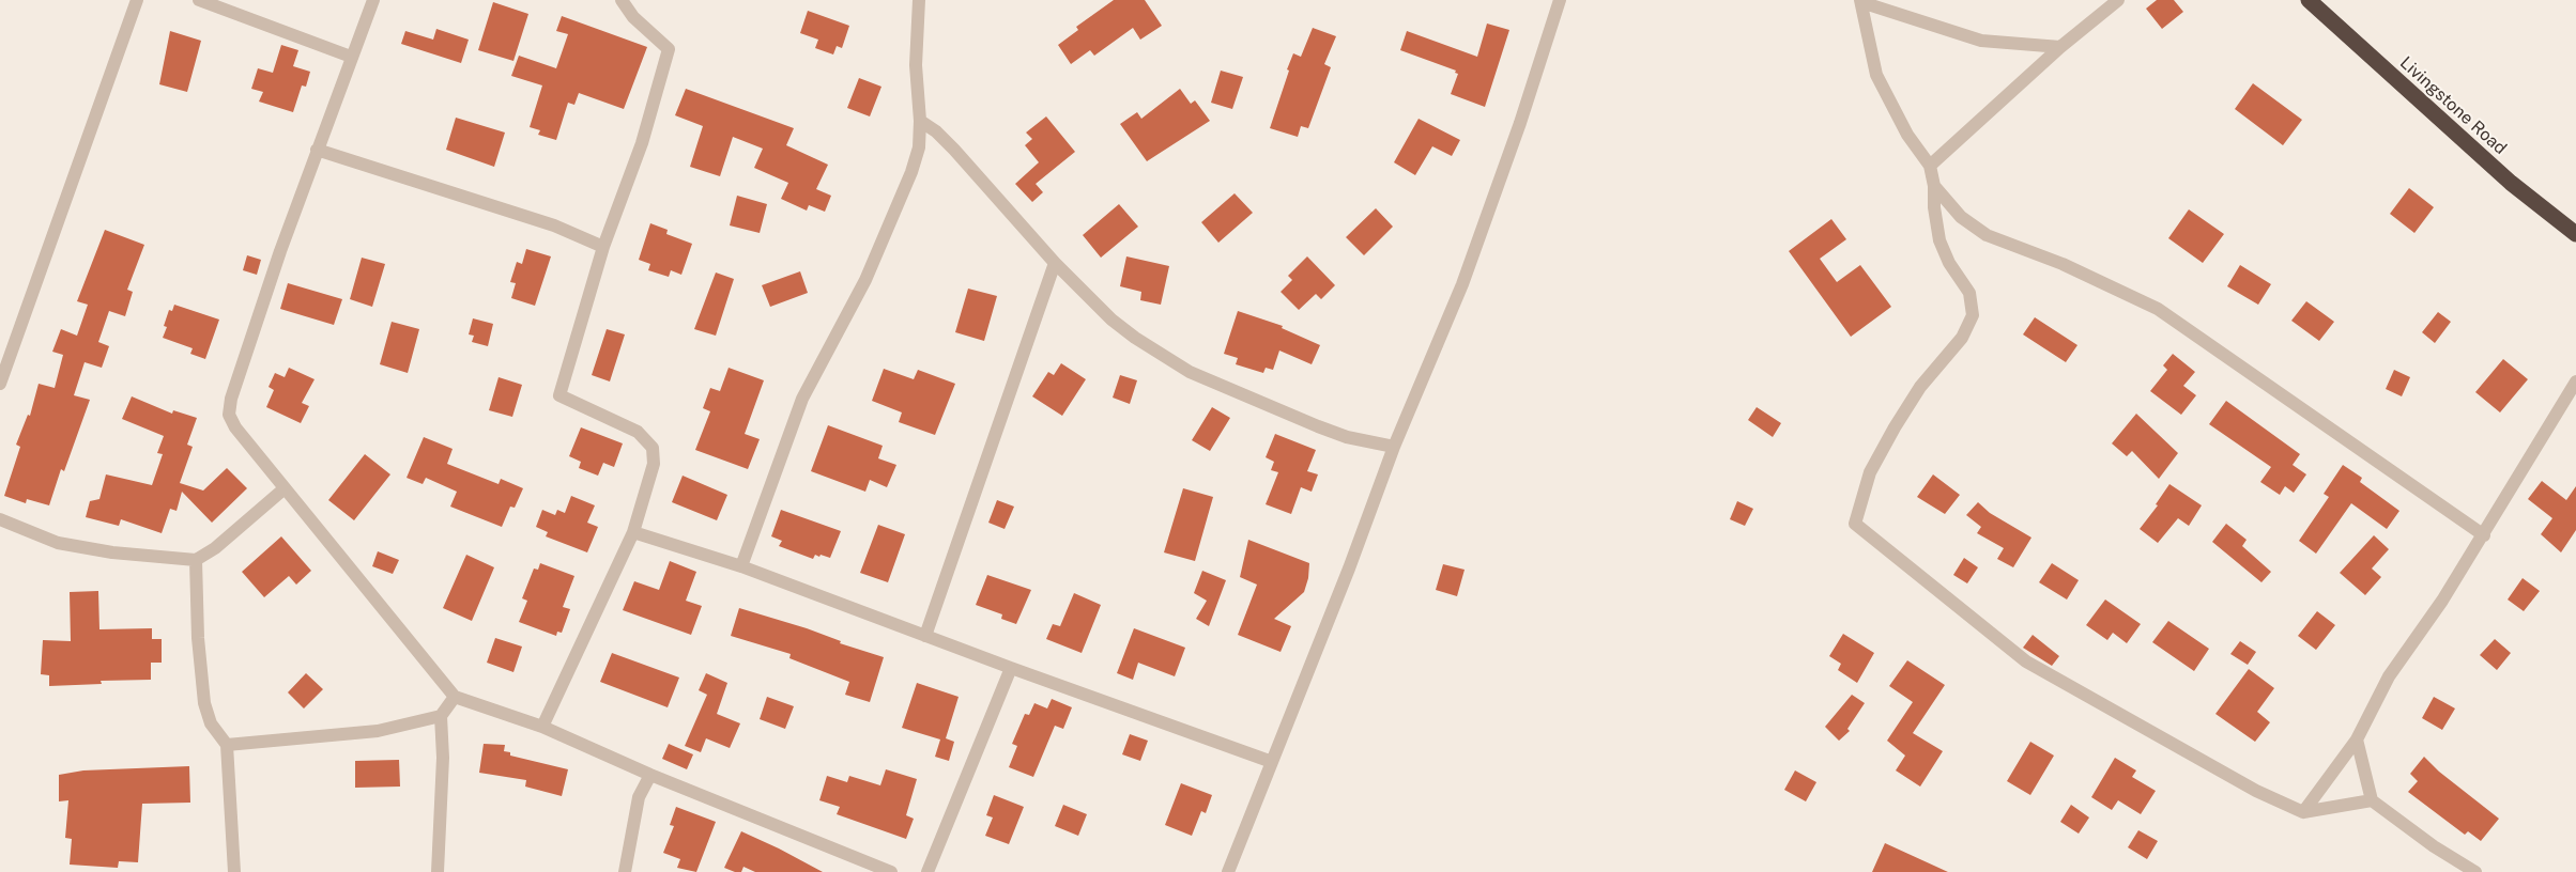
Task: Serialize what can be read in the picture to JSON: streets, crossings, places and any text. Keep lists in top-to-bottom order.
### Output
{
  "streets": {
    "highway": ["Livingstone Road"]
  }
}
